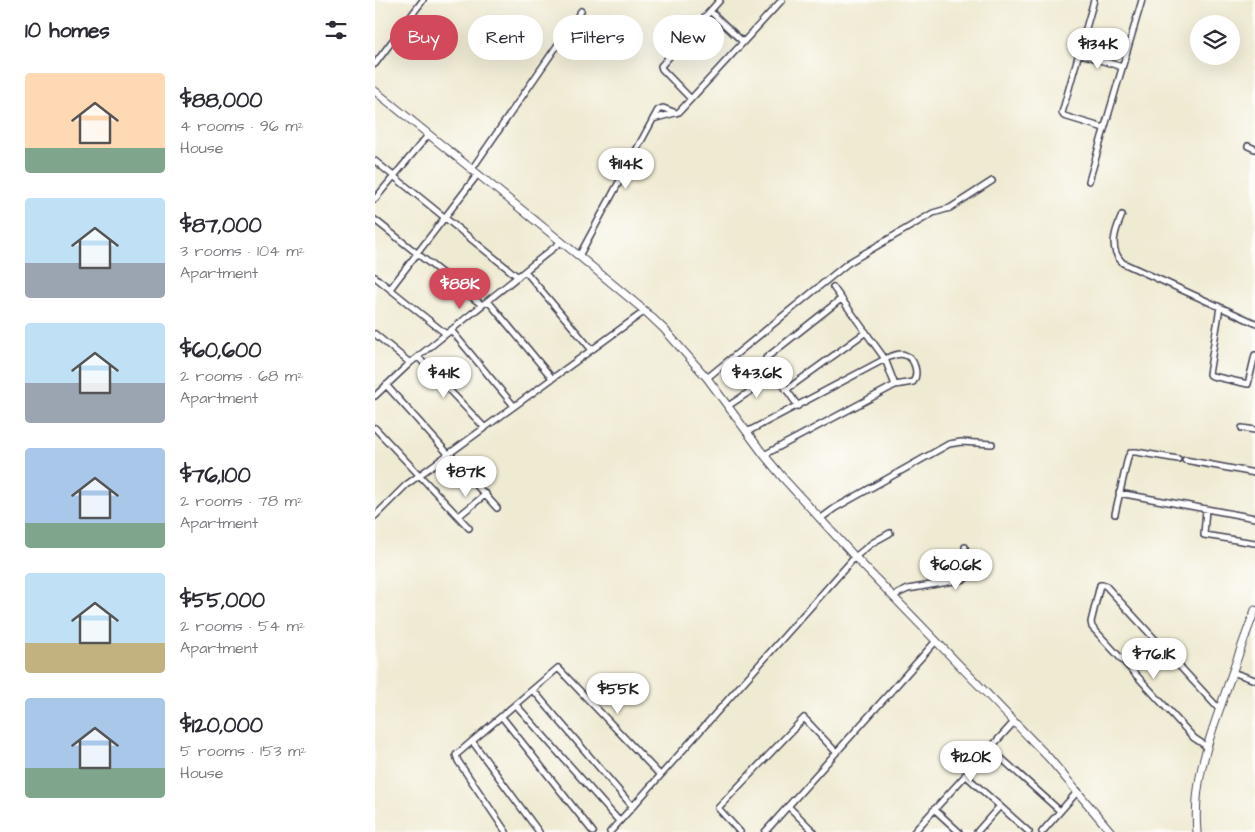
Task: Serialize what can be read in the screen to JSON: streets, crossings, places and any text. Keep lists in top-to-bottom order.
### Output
{
  "page": {
    "heading": "10 homes",
    "chip": [
      "Buy",
      "Rent",
      "Filters",
      "New"
    ],
    "price": [
      "$134K",
      "$114K",
      "$88K",
      "$41K",
      "$43.6K",
      "$87K",
      "$60.6K",
      "$76.1K",
      "$55K",
      "$120K"
    ],
    "list": [
      {
        "name": "$88,000",
        "note": "4 rooms · 96 m² · House"
      },
      {
        "name": "$87,000",
        "note": "3 rooms · 104 m² · Apartment"
      },
      {
        "name": "$60,600",
        "note": "2 rooms · 68 m² · Apartment"
      },
      {
        "name": "$76,100",
        "note": "2 rooms · 78 m² · Apartment"
      },
      {
        "name": "$55,000",
        "note": "2 rooms · 54 m² · Apartment"
      },
      {
        "name": "$120,000",
        "note": "5 rooms · 153 m² · House"
      }
    ]
  }
}
